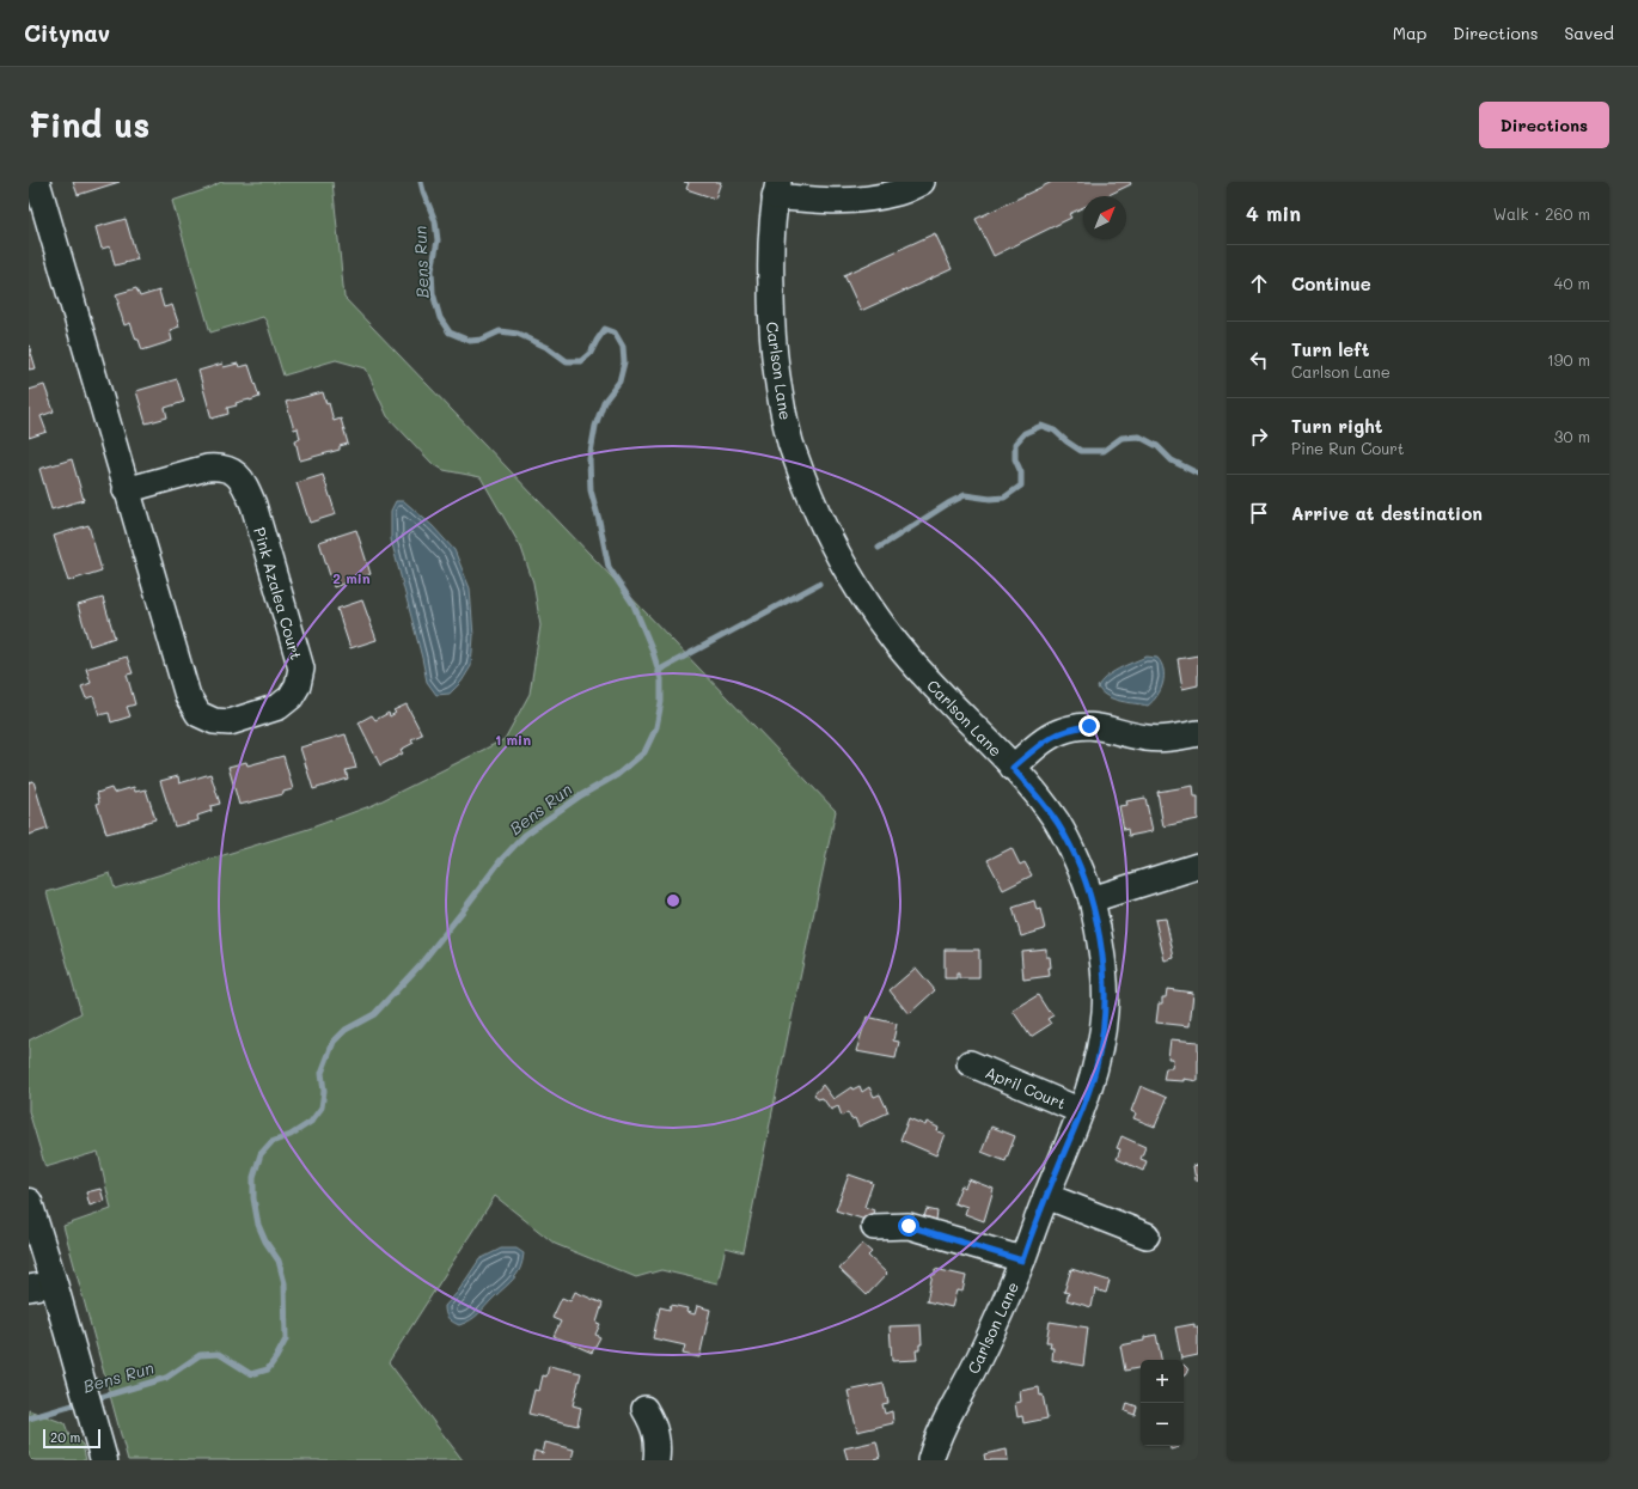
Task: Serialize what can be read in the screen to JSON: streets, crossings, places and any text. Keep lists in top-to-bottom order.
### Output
{
  "streets": {
    "street": ["Carlson Lane", "Pink Azalea Court", "April Court"]
  },
  "crossings": [
    ["Carlson Lane", "April Court"]
  ],
  "water": ["Bens Run"],
  "scale_bar": "20 m",
  "north": "top right",
  "page": {
    "header": "Citynav",
    "nav": ["Map", "Directions", "Saved"],
    "buttons": "Directions",
    "title": "Find us",
    "heading": ["4 min", "Walk · 260 m"],
    "list": [
      ["Continue", "40 m"],
      ["Turn left", "Carlson Lane", "190 m"],
      ["Turn right", "Pine Run Court", "30 m"],
      "Arrive at destination"
    ],
    "map_buttons": ["+", "−"],
    "scale": "20 m"
  },
  "rings": ["2 min", "1 min"]
}
